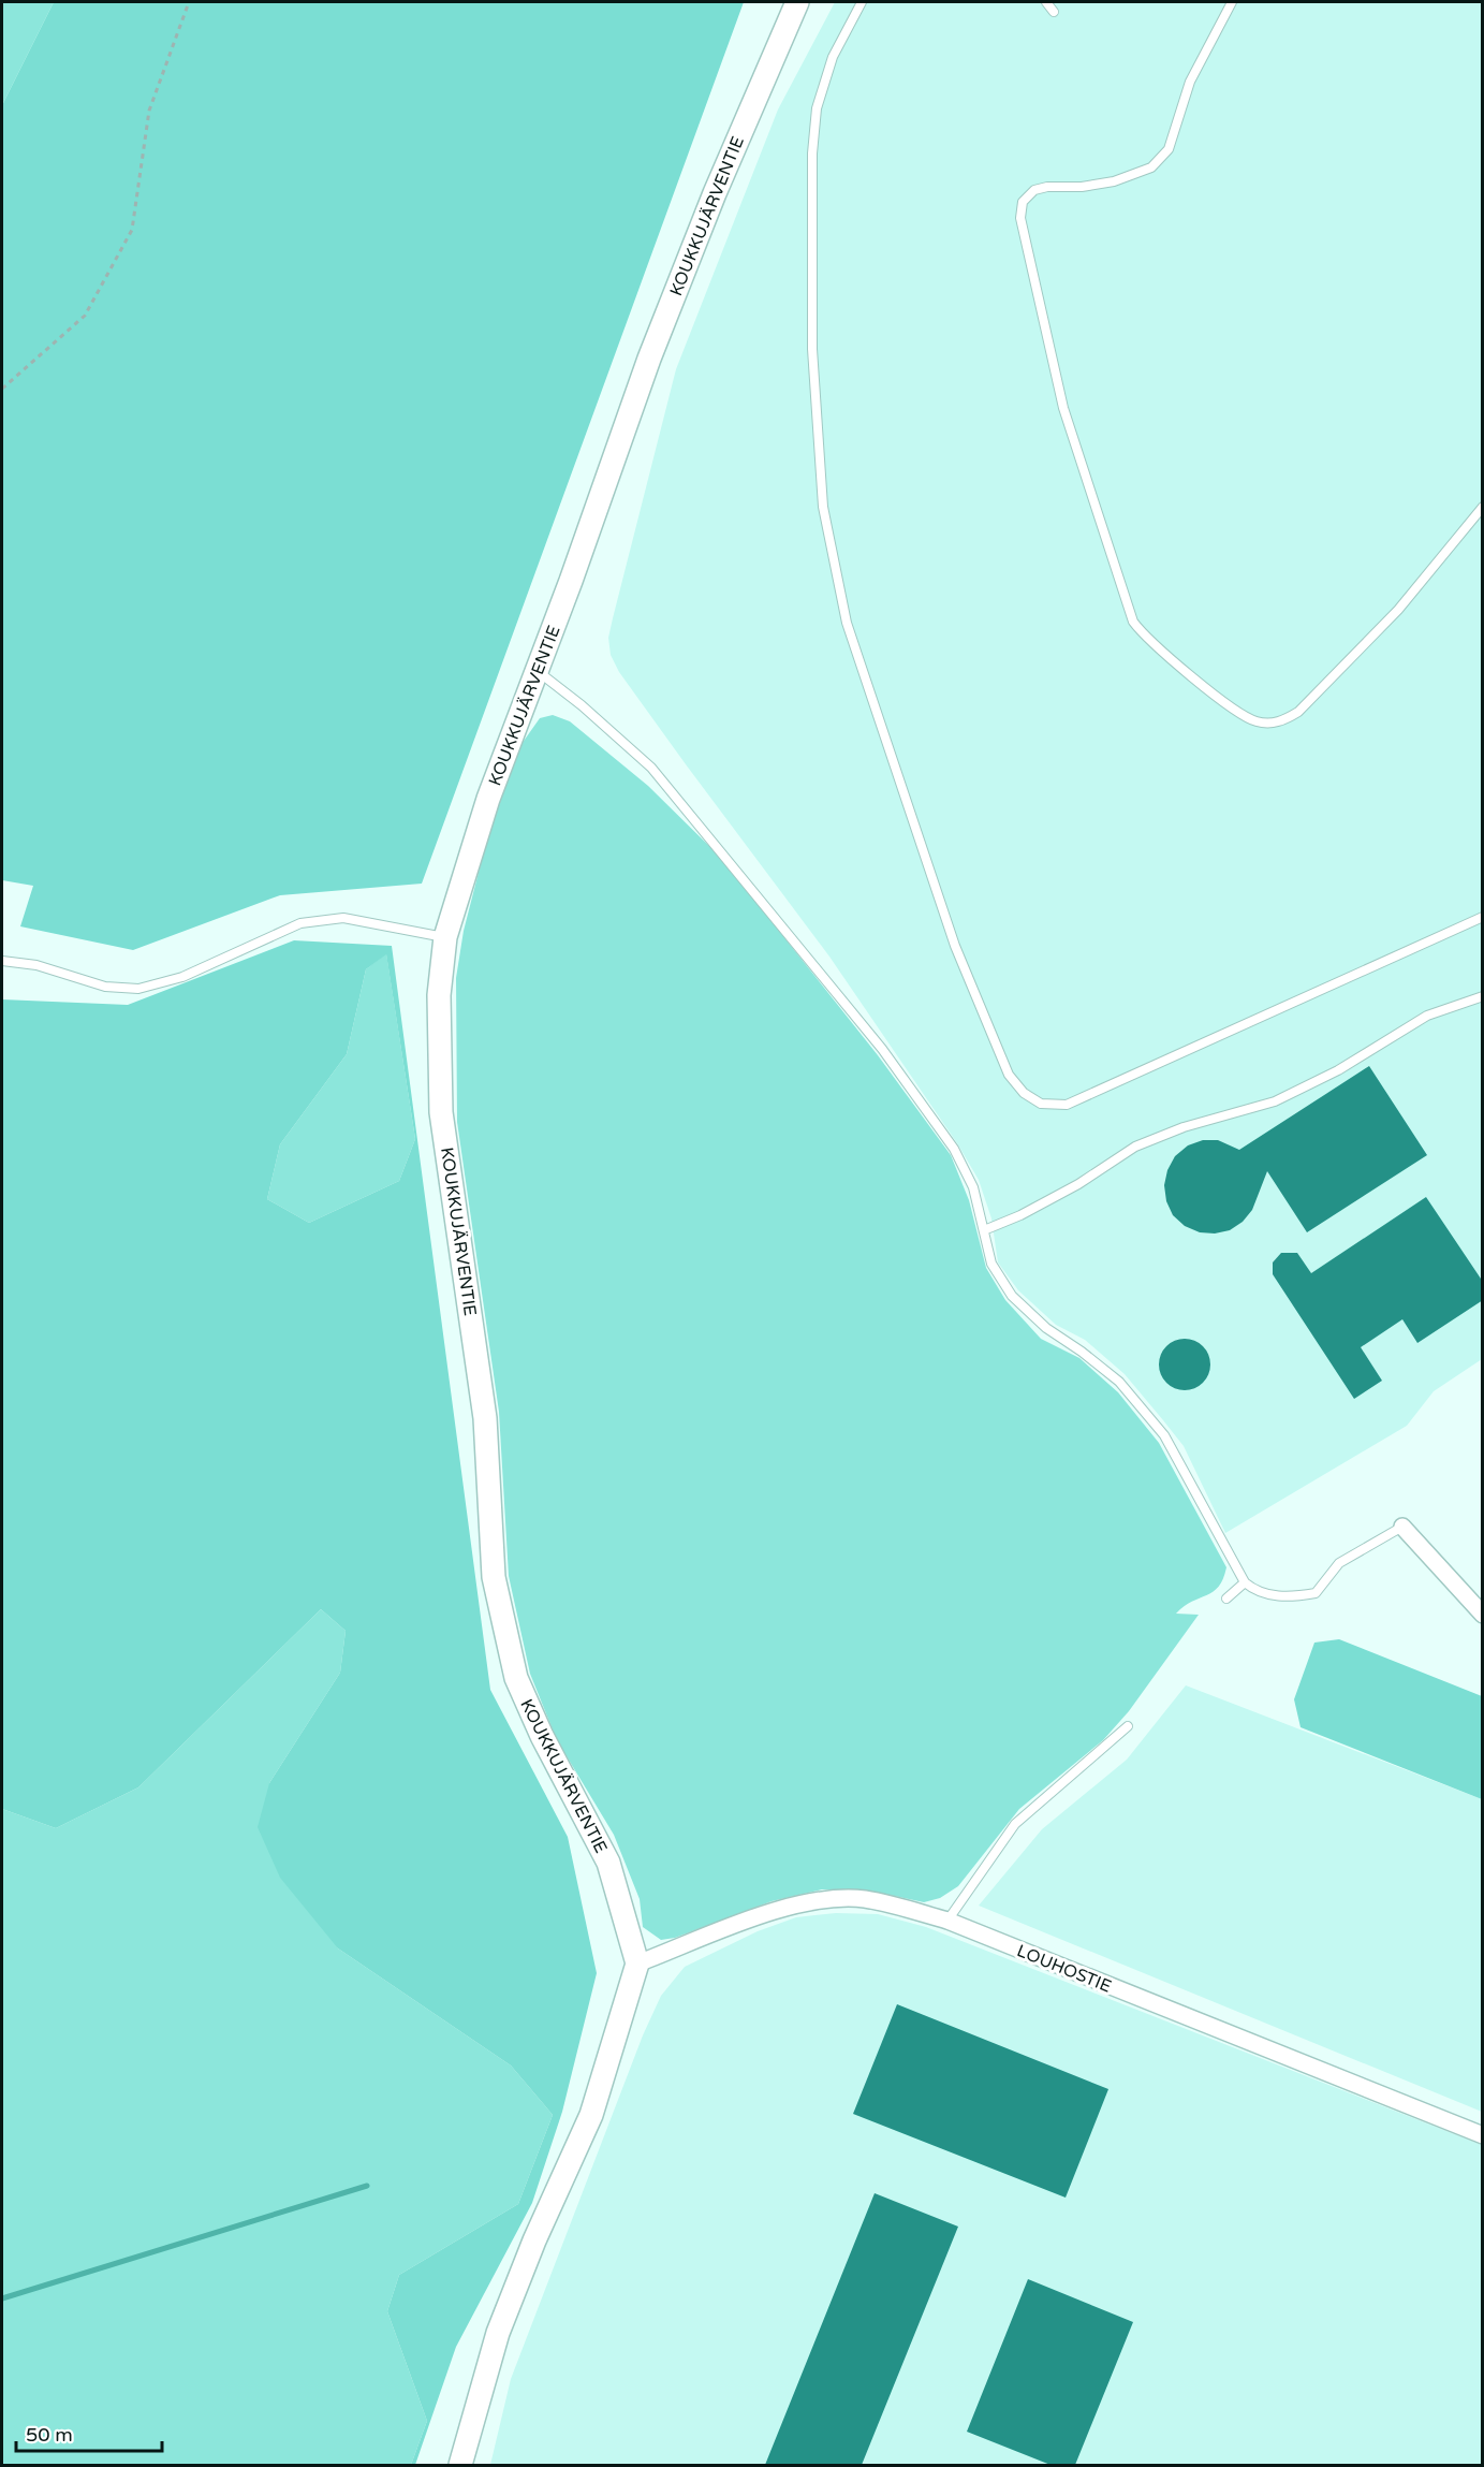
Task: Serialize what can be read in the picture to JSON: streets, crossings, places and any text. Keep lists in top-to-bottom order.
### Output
{
  "streets": {
    "street": ["KOUKKUJÄRVENTIE", "LOUHOSTIE"]
  },
  "crossings": [
    ["KOUKKUJÄRVENTIE", "LOUHOSTIE"]
  ],
  "scale_bar": "50 m"
}
